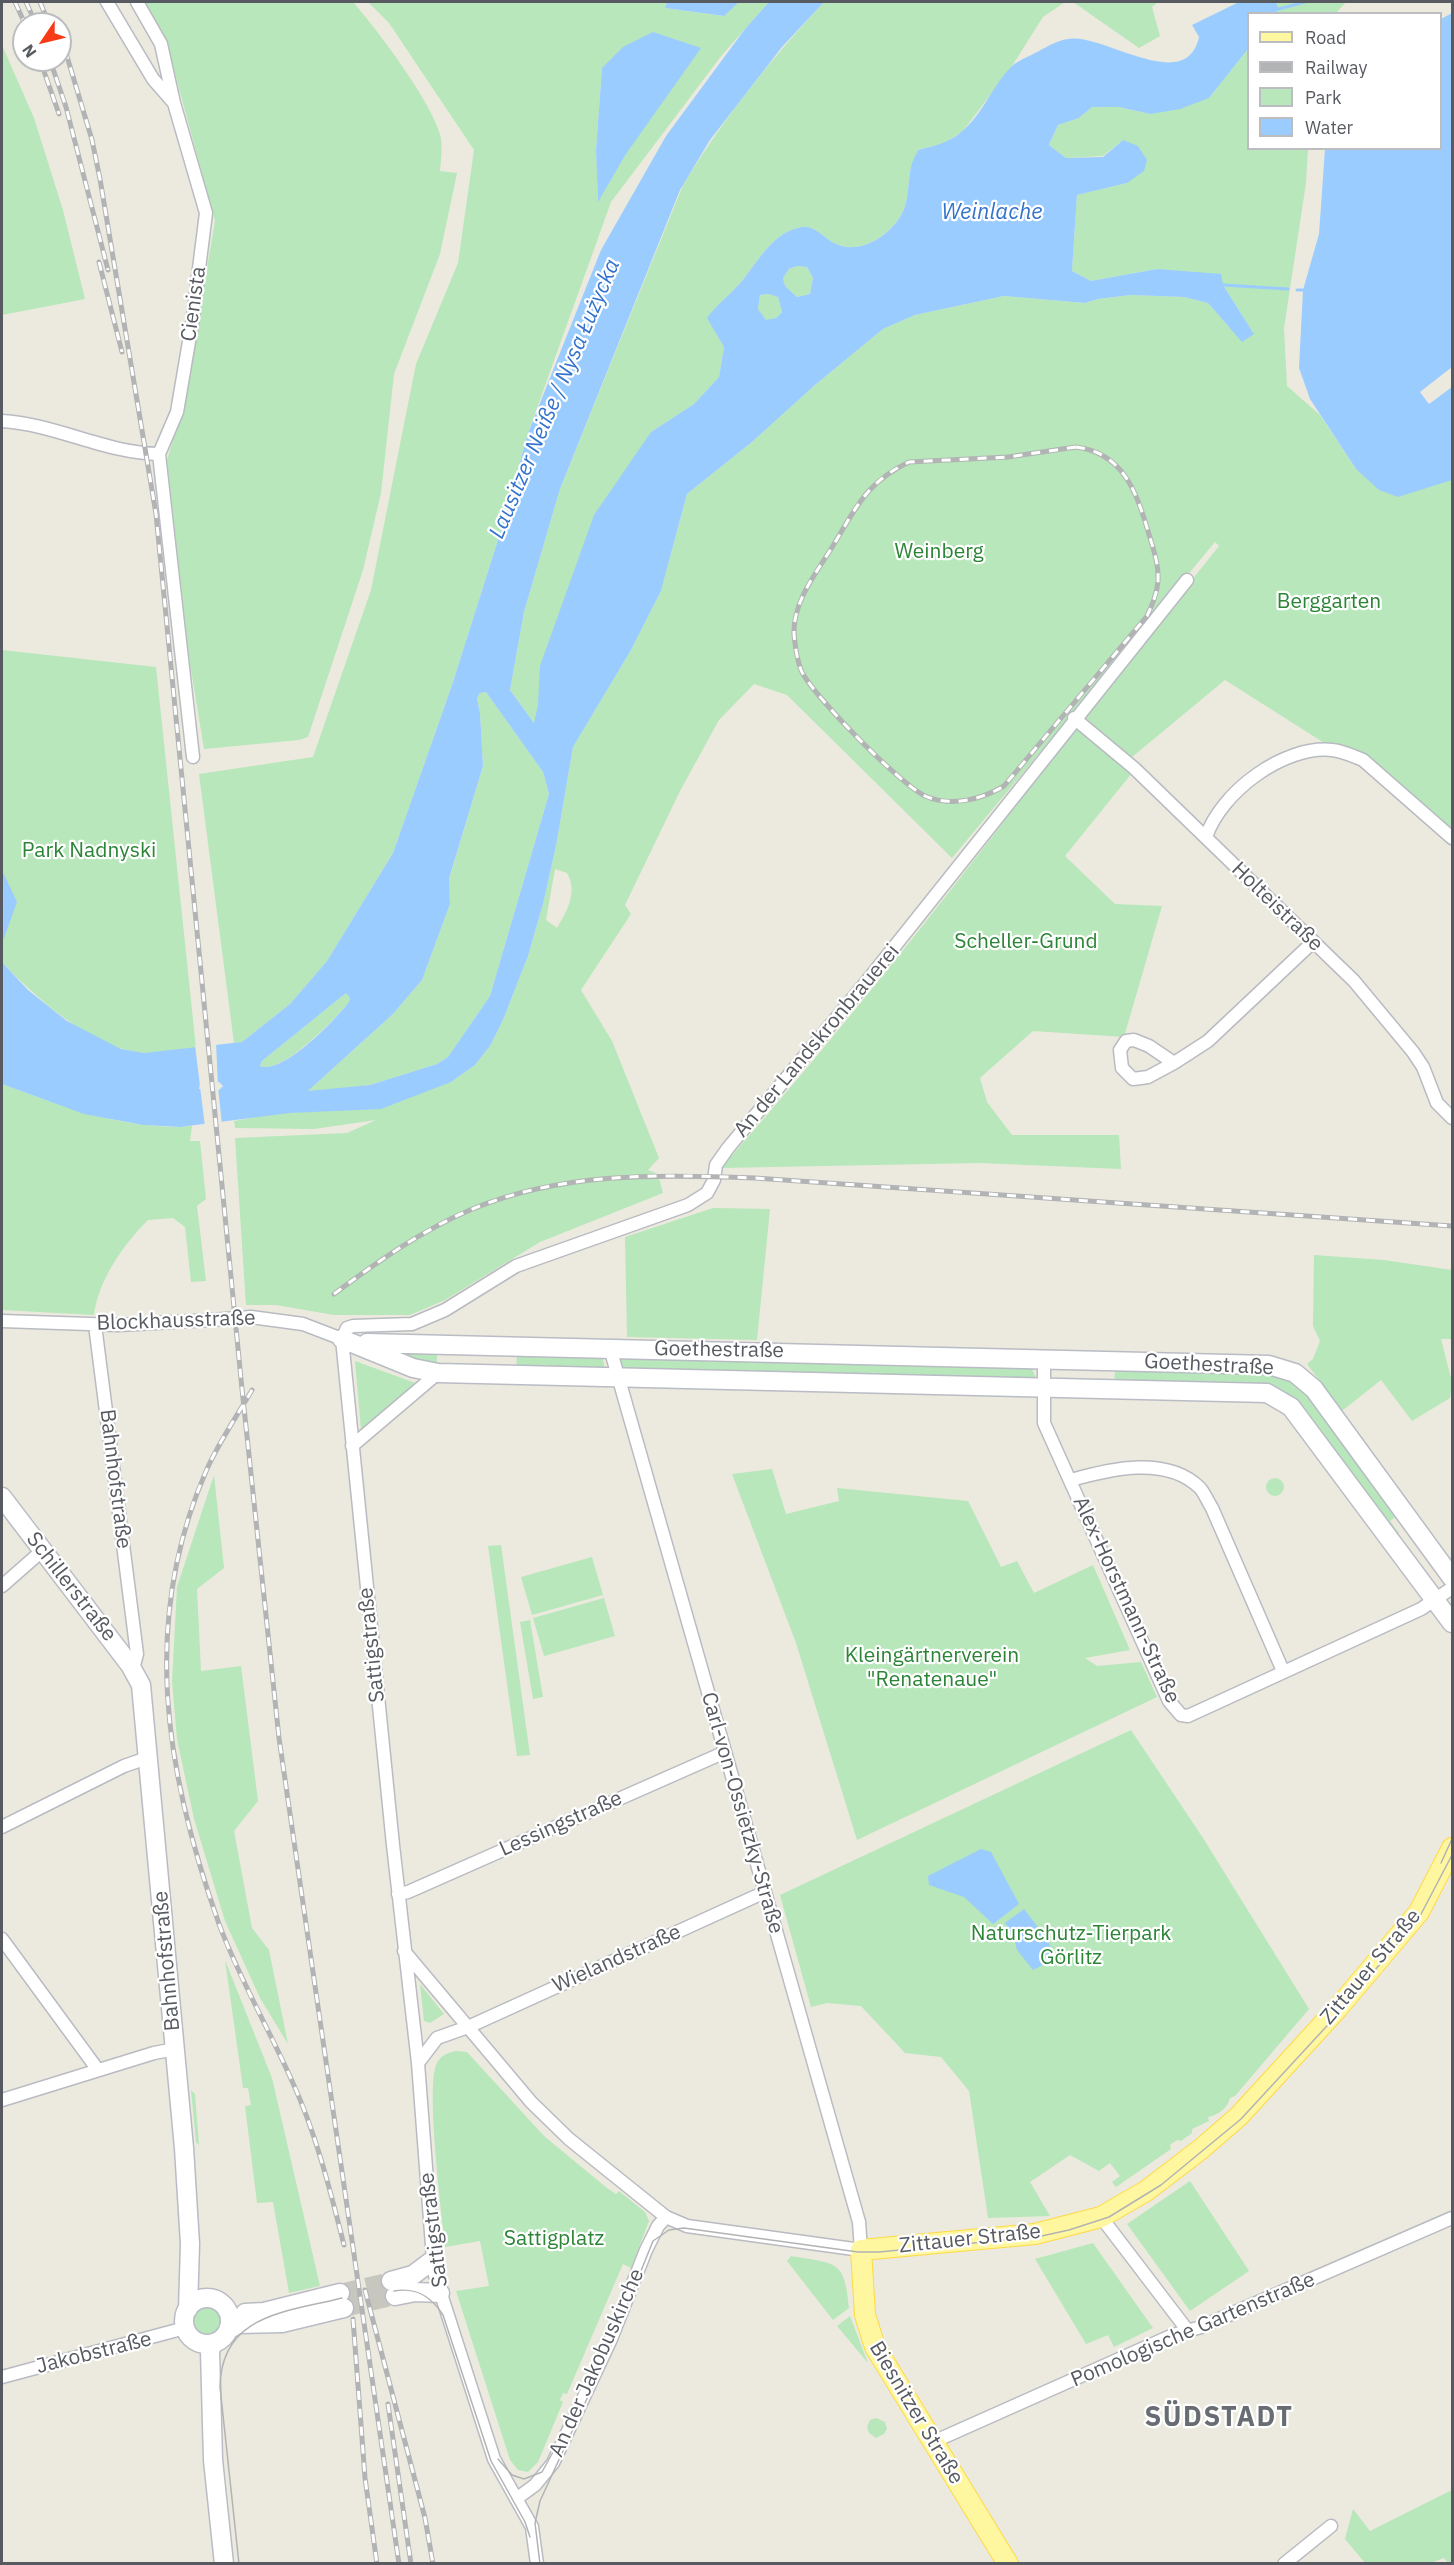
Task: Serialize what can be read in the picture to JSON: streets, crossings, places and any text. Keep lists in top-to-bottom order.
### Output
{
  "streets": {
    "main road": ["Zittauer Straße", "Biesnitzer Straße"],
    "street": [
      "Cienista",
      "Holteistraße",
      "An der Landskronbrauerei",
      "Blockhausstraße",
      "Goethestraße",
      "Bahnhofstraße",
      "Schillerstraße",
      "Alex-Horstmann-Straße",
      "Sattigstraße",
      "Carl-von-Ossietzky-Straße",
      "Lessingstraße",
      "Wielandstraße",
      "Pomologische Gartenstraße",
      "Jakobstraße",
      "An der Jakobuskirche"
    ]
  },
  "crossings": [
    ["Holteistraße", "An der Landskronbrauerei"],
    ["An der Landskronbrauerei", "Blockhausstraße"],
    ["An der Landskronbrauerei", "Goethestraße"],
    ["An der Landskronbrauerei", "Sattigstraße"],
    ["Blockhausstraße", "Goethestraße"],
    ["Blockhausstraße", "Bahnhofstraße"],
    ["Blockhausstraße", "Sattigstraße"],
    ["Goethestraße", "Alex-Horstmann-Straße"],
    ["Goethestraße", "Sattigstraße"],
    ["Goethestraße", "Carl-von-Ossietzky-Straße"],
    ["Bahnhofstraße", "Schillerstraße"],
    ["Bahnhofstraße", "Jakobstraße"],
    ["Sattigstraße", "Lessingstraße"],
    ["Sattigstraße", "An der Jakobuskirche"],
    ["Carl-von-Ossietzky-Straße", "Lessingstraße"],
    ["Carl-von-Ossietzky-Straße", "Wielandstraße"],
    ["Carl-von-Ossietzky-Straße", "Zittauer Straße"],
    ["Carl-von-Ossietzky-Straße", "Biesnitzer Straße"],
    ["Wielandstraße", "Zittauer Straße"],
    ["Zittauer Straße", "An der Jakobuskirche"],
    ["Zittauer Straße", "Biesnitzer Straße"],
    ["Pomologische Gartenstraße", "Biesnitzer Straße"]
  ],
  "districts": ["SÜDSTADT"],
  "water": ["Weinlache", "Lausitzer Neiße / Nysa Łużycka"],
  "parks": [
    "Weinberg",
    "Berggarten",
    "Park Nadnyski",
    "Scheller-Grund",
    "Kleingärtnerverein \"Renatenaue\"",
    "Naturschutz-Tierpark Görlitz",
    "Sattigplatz"
  ],
  "legend": [
    "Road",
    "Railway",
    "Park",
    "Water"
  ],
  "north": "bottom left"
}
